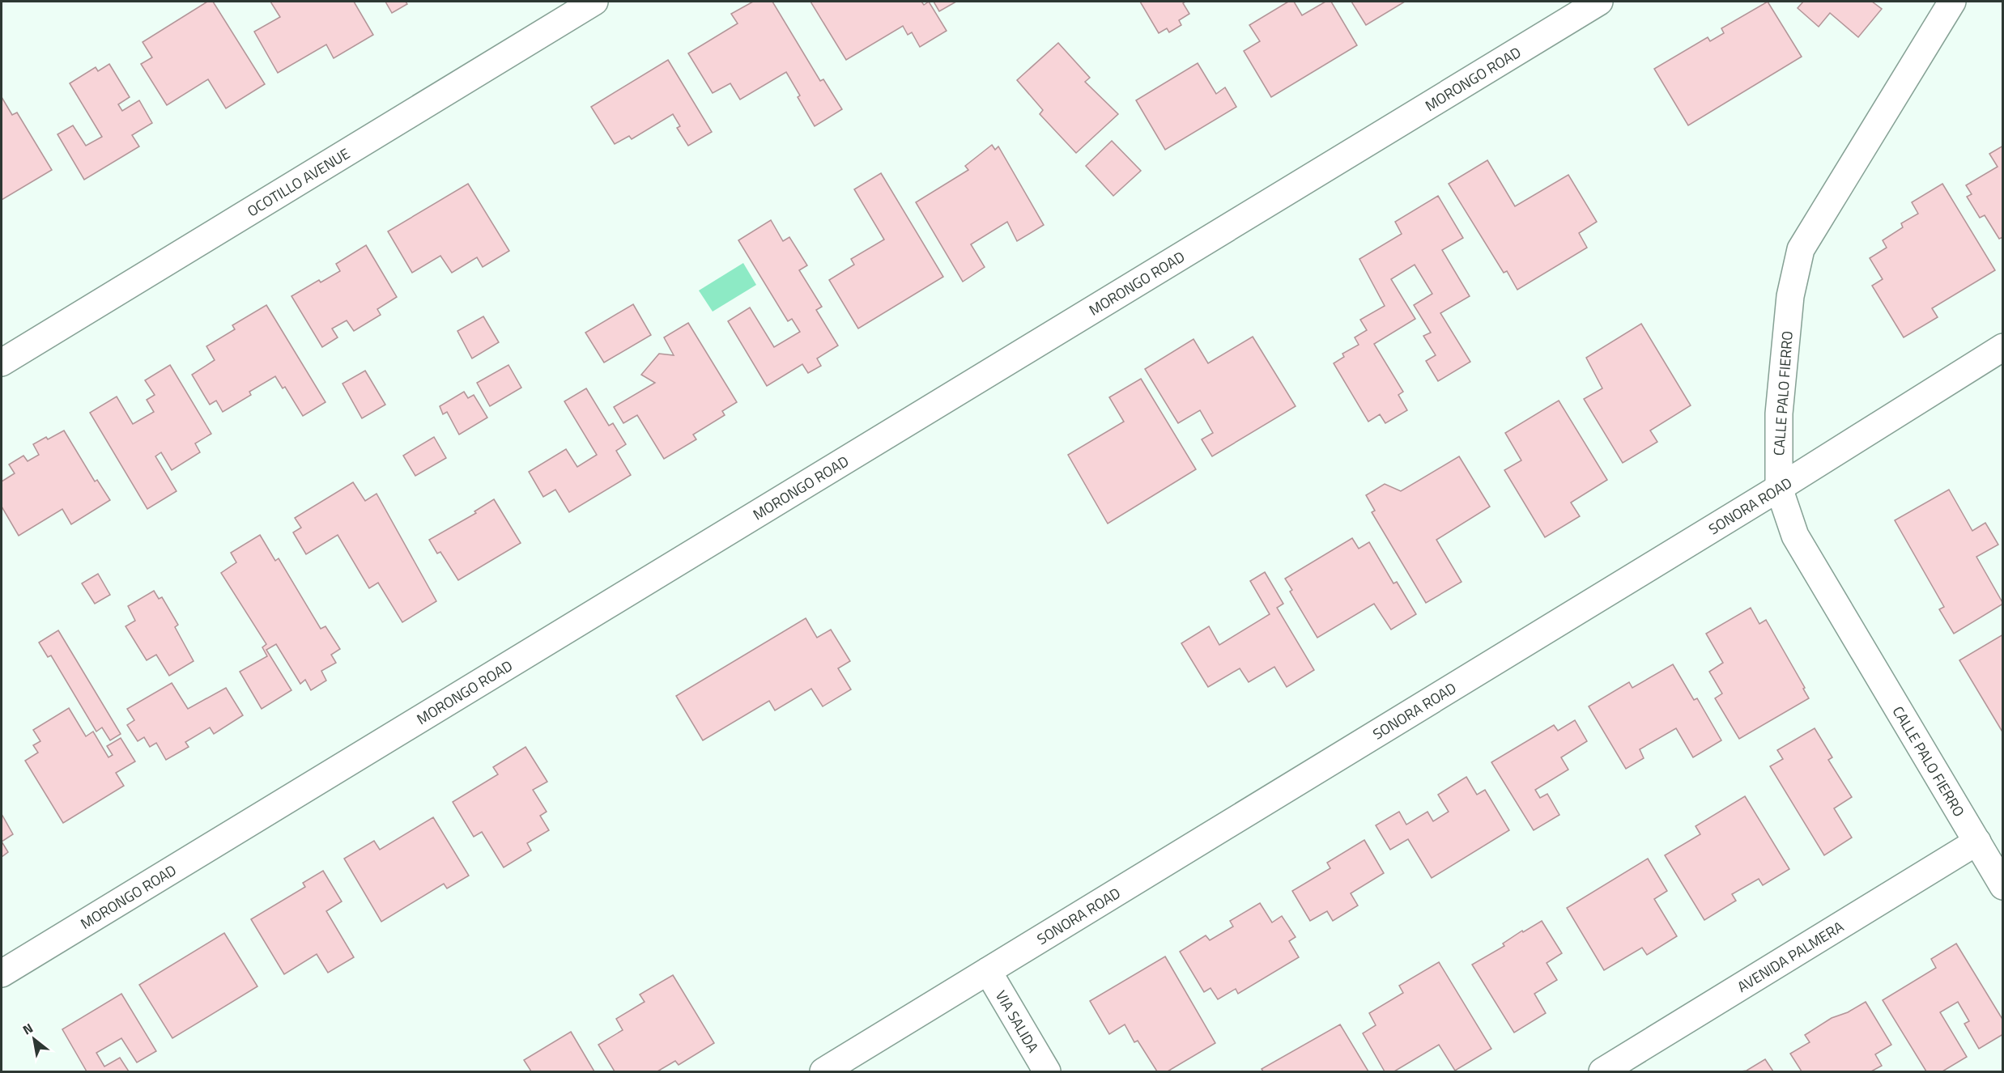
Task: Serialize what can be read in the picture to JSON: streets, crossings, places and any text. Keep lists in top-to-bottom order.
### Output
{
  "streets": {
    "street": [
      "MORONGO ROAD",
      "OCOTILLO AVENUE",
      "CALLE PALO FIERRO",
      "SONORA ROAD",
      "AVENIDA PALMERA",
      "VIA SALIDA"
    ]
  },
  "crossings": [
    ["CALLE PALO FIERRO", "SONORA ROAD"],
    ["CALLE PALO FIERRO", "AVENIDA PALMERA"],
    ["SONORA ROAD", "VIA SALIDA"]
  ],
  "north": "top left"
}
